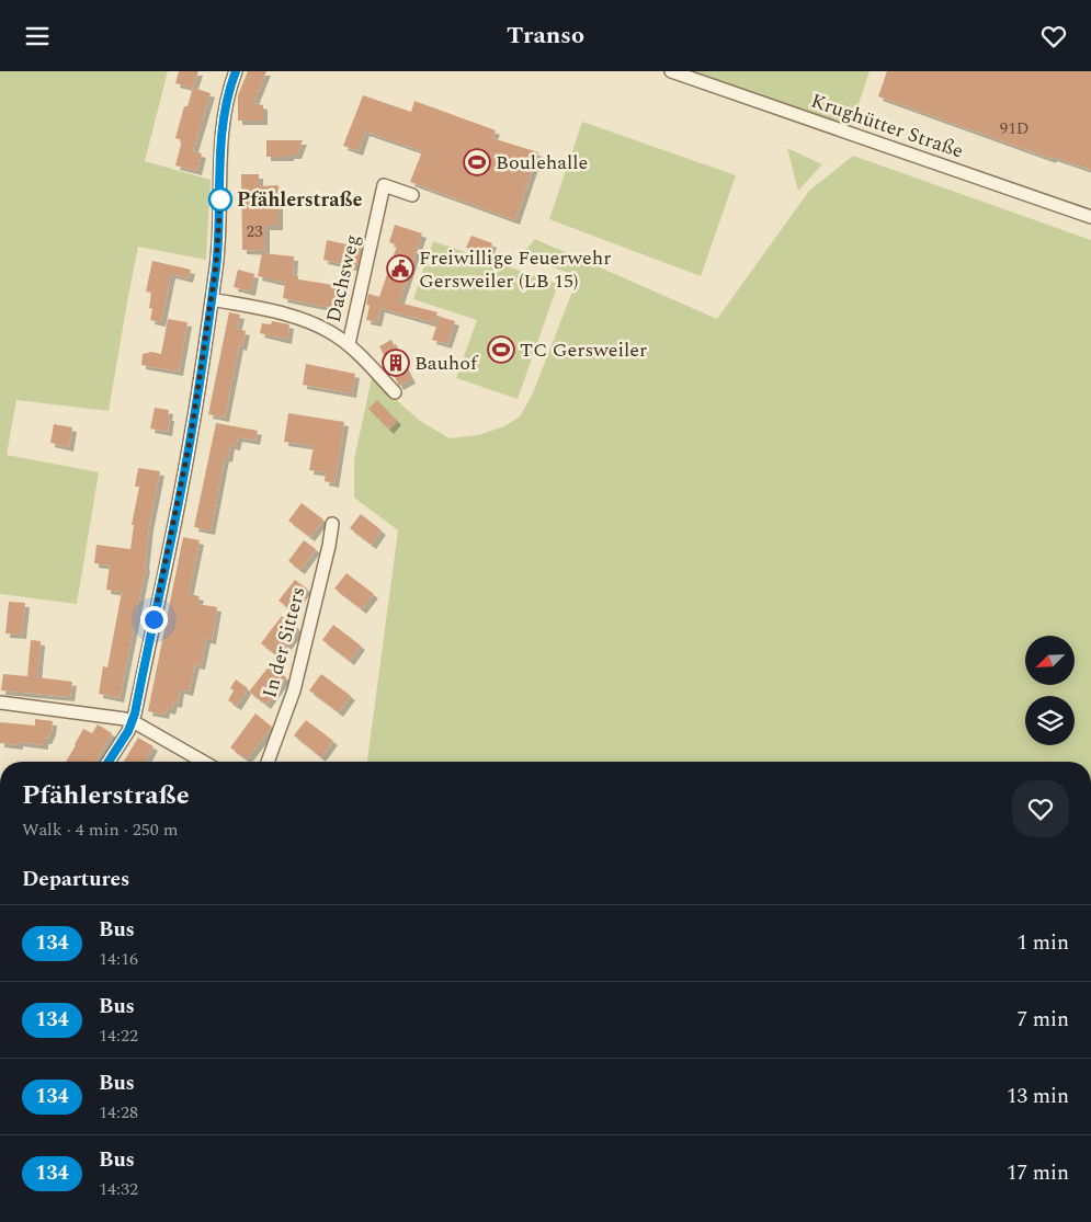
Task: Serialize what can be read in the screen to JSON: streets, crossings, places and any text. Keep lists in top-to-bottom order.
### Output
{
  "streets": {
    "street": ["Krughütter Straße", "Dachsweg", "In der Sitters"]
  },
  "places": {
    "sports": ["Boulehalle", "TC Gersweiler"],
    "other": ["Pfählerstraße"],
    "public building": ["Freiwillige Feuerwehr Gersweiler (LB 15)"],
    "building": ["Bauhof"]
  },
  "lines": ["bus line 134"],
  "house_numbers": ["91D", "23"],
  "north": "bottom left",
  "page": {
    "header": "Transo",
    "heading": [
      ["Pfählerstraße", "Walk · 4 min · 250 m"],
      "Departures"
    ],
    "list": [
      {
        "mark": "134",
        "name": "Bus",
        "note": "14:16",
        "value": "1 min"
      },
      {
        "mark": "134",
        "name": "Bus",
        "note": "14:22",
        "value": "7 min"
      },
      {
        "mark": "134",
        "name": "Bus",
        "note": "14:28",
        "value": "13 min"
      },
      {
        "mark": "134",
        "name": "Bus",
        "note": "14:32",
        "value": "17 min"
      }
    ]
  }
}
